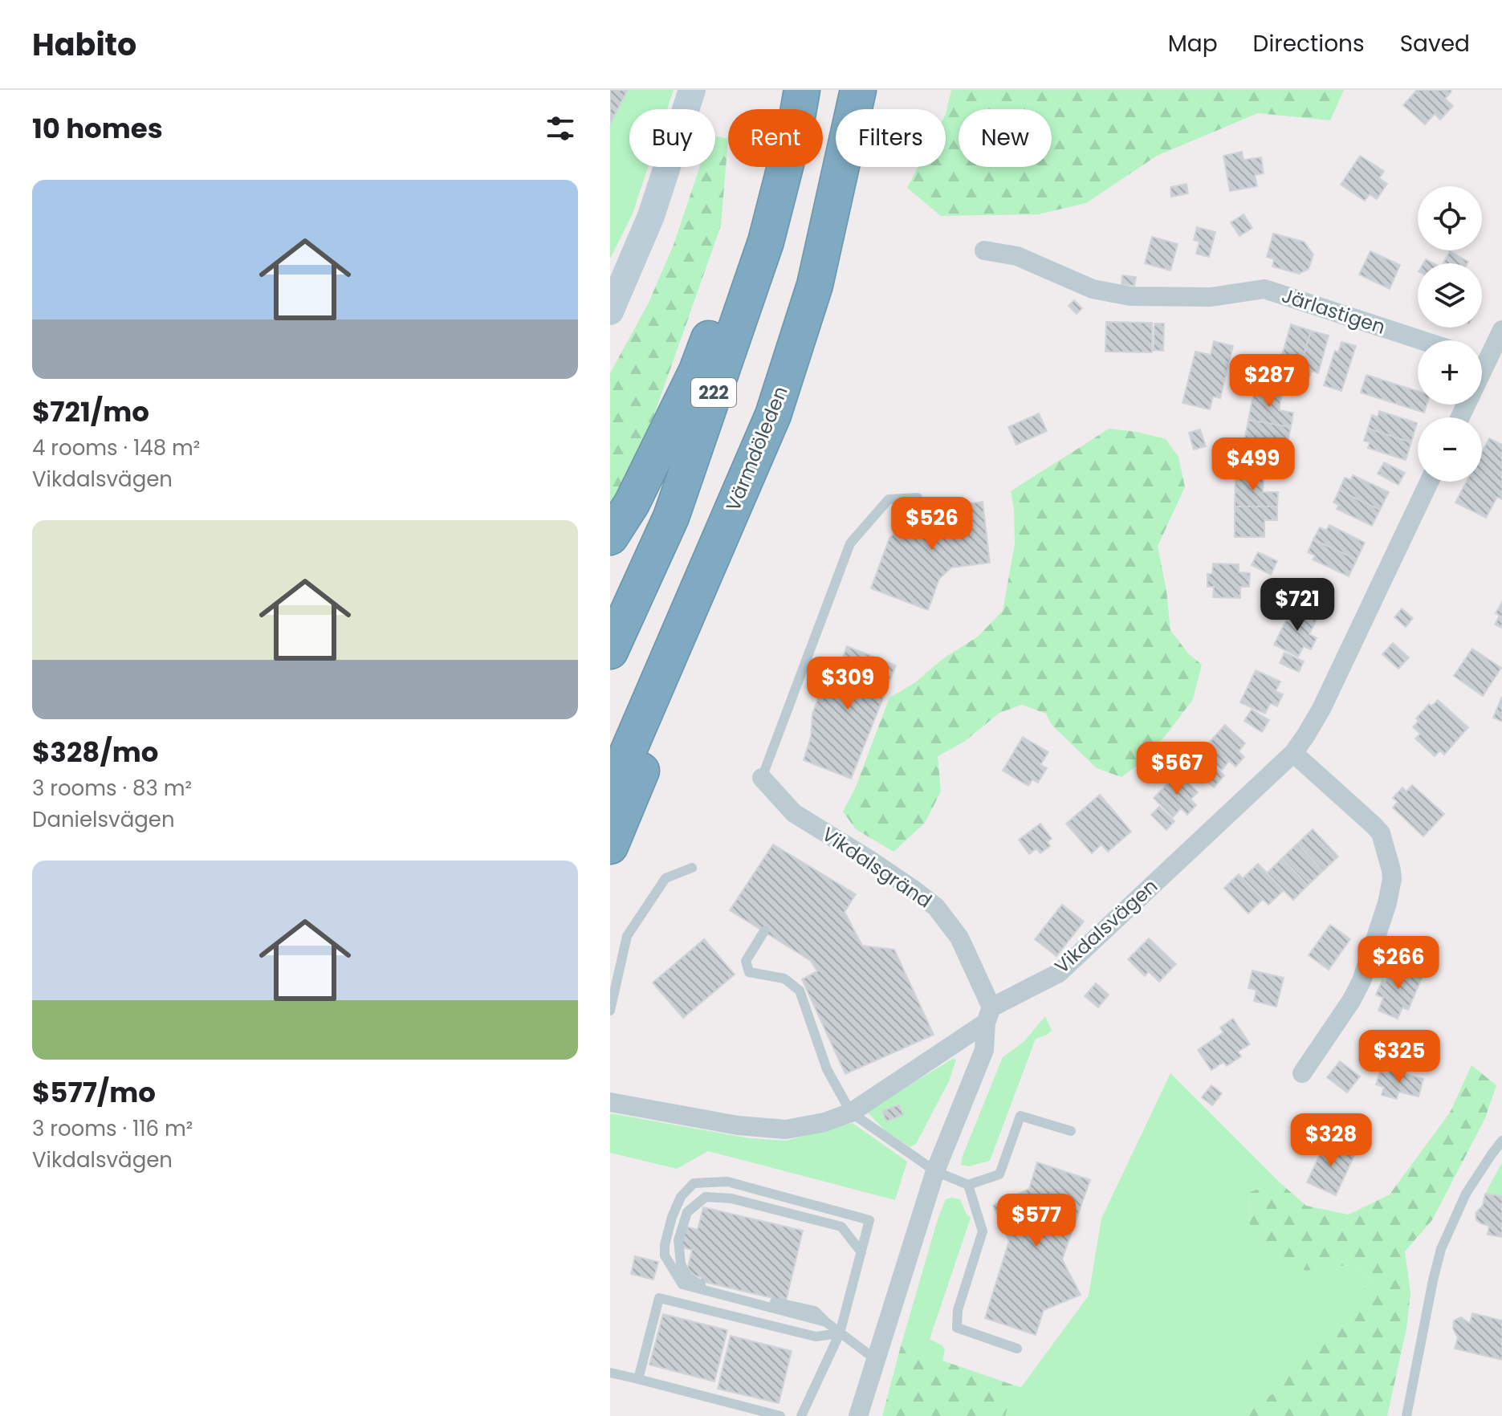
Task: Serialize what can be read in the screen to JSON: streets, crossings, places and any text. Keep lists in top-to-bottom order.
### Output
{
  "streets": {
    "highway": ["222", "Värmdöleden"],
    "street": ["Järlastigen", "Vikdalsgränd", "Vikdalsvägen"]
  },
  "crossings": [
    ["Vikdalsgränd", "Vikdalsvägen"]
  ],
  "page": {
    "header": "Habito",
    "nav": ["Map", "Directions", "Saved"],
    "heading": "10 homes",
    "chip": [
      "Buy",
      "Rent",
      "Filters",
      "New"
    ],
    "list": [
      {
        "name": "$721/mo",
        "note": "4 rooms · 148 m² · Vikdalsvägen"
      },
      {
        "name": "$328/mo",
        "note": "3 rooms · 83 m² · Danielsvägen"
      },
      {
        "name": "$577/mo",
        "note": "3 rooms · 116 m² · Vikdalsvägen"
      }
    ],
    "map_buttons": ["+", "−"],
    "price": [
      "$287",
      "$499",
      "$526",
      "$721",
      "$309",
      "$567",
      "$266",
      "$325",
      "$328",
      "$577"
    ]
  }
}
